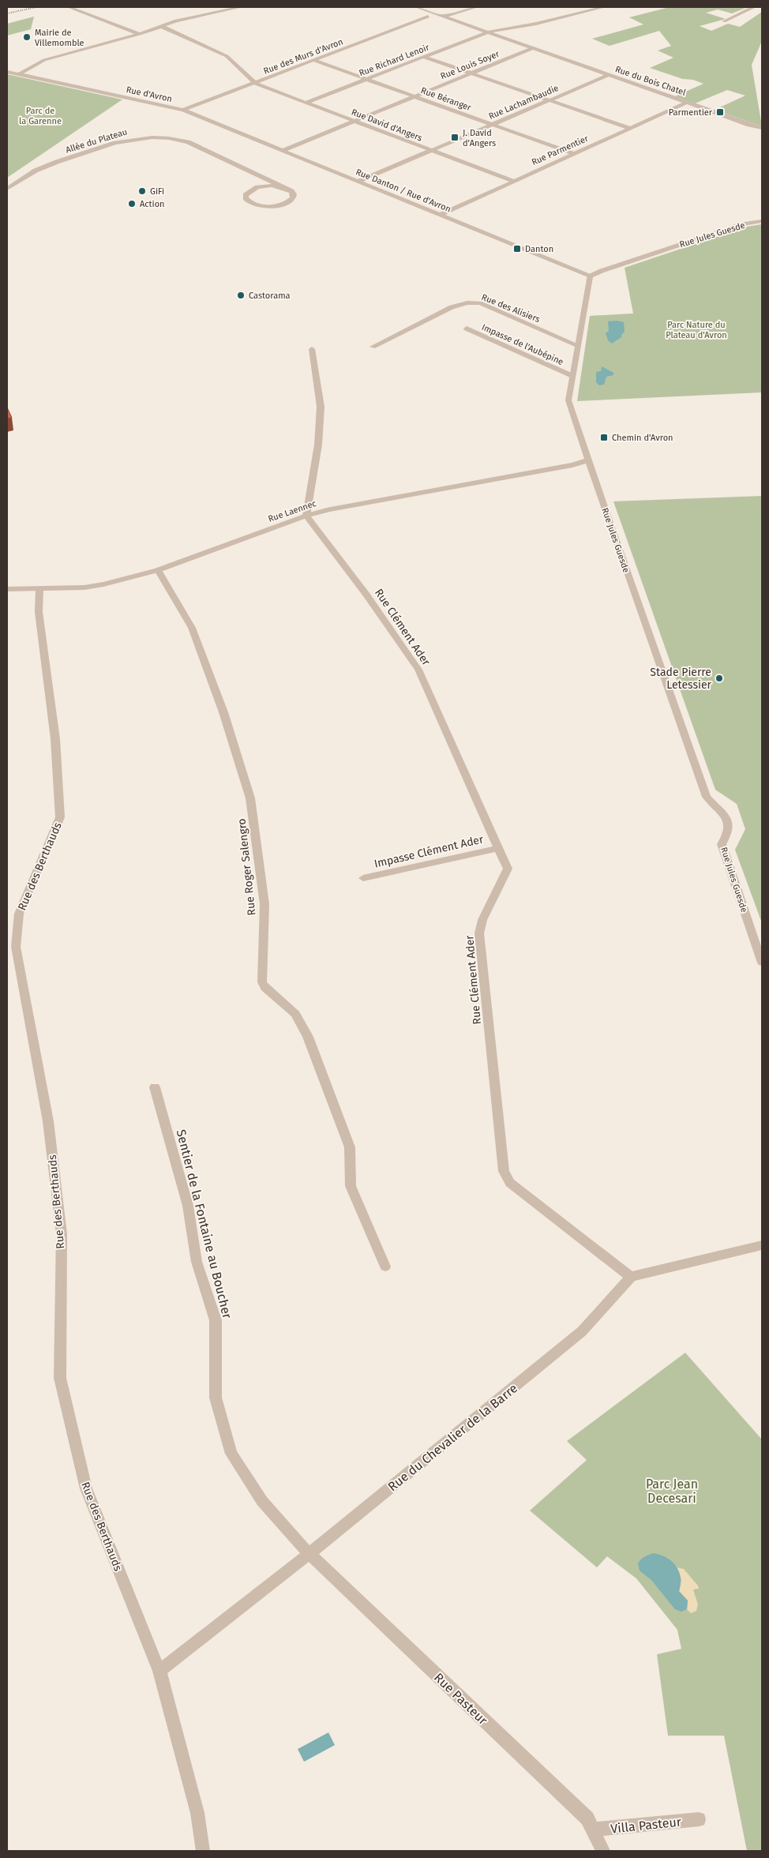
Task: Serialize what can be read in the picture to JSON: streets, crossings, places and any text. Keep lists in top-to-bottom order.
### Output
{
  "streets": {
    "street": [
      "Rue des Murs d'Avron",
      "Rue Richard Lenoir",
      "Rue Louis Soyer",
      "Rue du Bois Chatel",
      "Rue d'Avron",
      "Rue Béranger",
      "Rue Lachambaudie",
      "Rue David d'Angers",
      "Allée du Plateau",
      "Rue Parmentier",
      "Rue Danton / Rue d'Avron",
      "Rue Jules Guesde",
      "Rue des Alisiers",
      "Impasse de l'Aubépine",
      "Rue Laennec",
      "Rue Clément Ader",
      "Impasse Clément Ader",
      "Rue des Berthauds",
      "Rue Roger Salengro",
      "Sentier de la Fontaine au Boucher",
      "Rue du Chevalier de la Barre",
      "Rue Pasteur",
      "Villa Pasteur"
    ]
  },
  "crossings": [
    ["Rue des Murs d'Avron", "Rue d'Avron"],
    ["Rue des Murs d'Avron", "Rue Béranger"],
    ["Rue des Murs d'Avron", "Rue David d'Angers"],
    ["Rue Richard Lenoir", "Rue du Bois Chatel"],
    ["Rue Richard Lenoir", "Rue Béranger"],
    ["Rue Richard Lenoir", "Rue David d'Angers"],
    ["Rue Louis Soyer", "Rue du Bois Chatel"],
    ["Rue Louis Soyer", "Rue d'Avron"],
    ["Rue Louis Soyer", "Rue Béranger"],
    ["Rue Louis Soyer", "Rue David d'Angers"],
    ["Rue Louis Soyer", "Rue Danton / Rue d'Avron"],
    ["Rue du Bois Chatel", "Rue Lachambaudie"],
    ["Rue du Bois Chatel", "Rue Parmentier"],
    ["Rue d'Avron", "Rue Danton / Rue d'Avron"],
    ["Rue Béranger", "Rue Lachambaudie"],
    ["Rue Béranger", "Rue Parmentier"],
    ["Rue Lachambaudie", "Rue David d'Angers"],
    ["Rue Lachambaudie", "Rue Danton / Rue d'Avron"],
    ["Rue David d'Angers", "Rue Parmentier"],
    ["Rue Parmentier", "Rue Danton / Rue d'Avron"],
    ["Rue Danton / Rue d'Avron", "Rue Jules Guesde"],
    ["Rue Jules Guesde", "Rue des Alisiers"],
    ["Rue Jules Guesde", "Impasse de l'Aubépine"],
    ["Rue Jules Guesde", "Rue Laennec"],
    ["Rue Laennec", "Rue Clément Ader"],
    ["Rue Laennec", "Rue des Berthauds"],
    ["Rue Laennec", "Rue Roger Salengro"],
    ["Rue Clément Ader", "Impasse Clément Ader"],
    ["Rue Clément Ader", "Rue du Chevalier de la Barre"],
    ["Rue des Berthauds", "Rue du Chevalier de la Barre"],
    ["Sentier de la Fontaine au Boucher", "Rue du Chevalier de la Barre"],
    ["Sentier de la Fontaine au Boucher", "Rue Pasteur"],
    ["Rue du Chevalier de la Barre", "Rue Pasteur"],
    ["Rue Pasteur", "Villa Pasteur"]
  ],
  "parks": ["Parc de la Garenne", "Parc Nature du Plateau d'Avron", "Parc Jean Decesari"],
  "places": {
    "other": [
      "Mairie de Villemomble",
      "GiFi",
      "Action",
      "Castorama",
      "Stade Pierre Letessier"
    ],
    "transit": [
      "Parmentier",
      "J. David d'Angers",
      "Danton",
      "Chemin d'Avron"
    ]
  }
}
